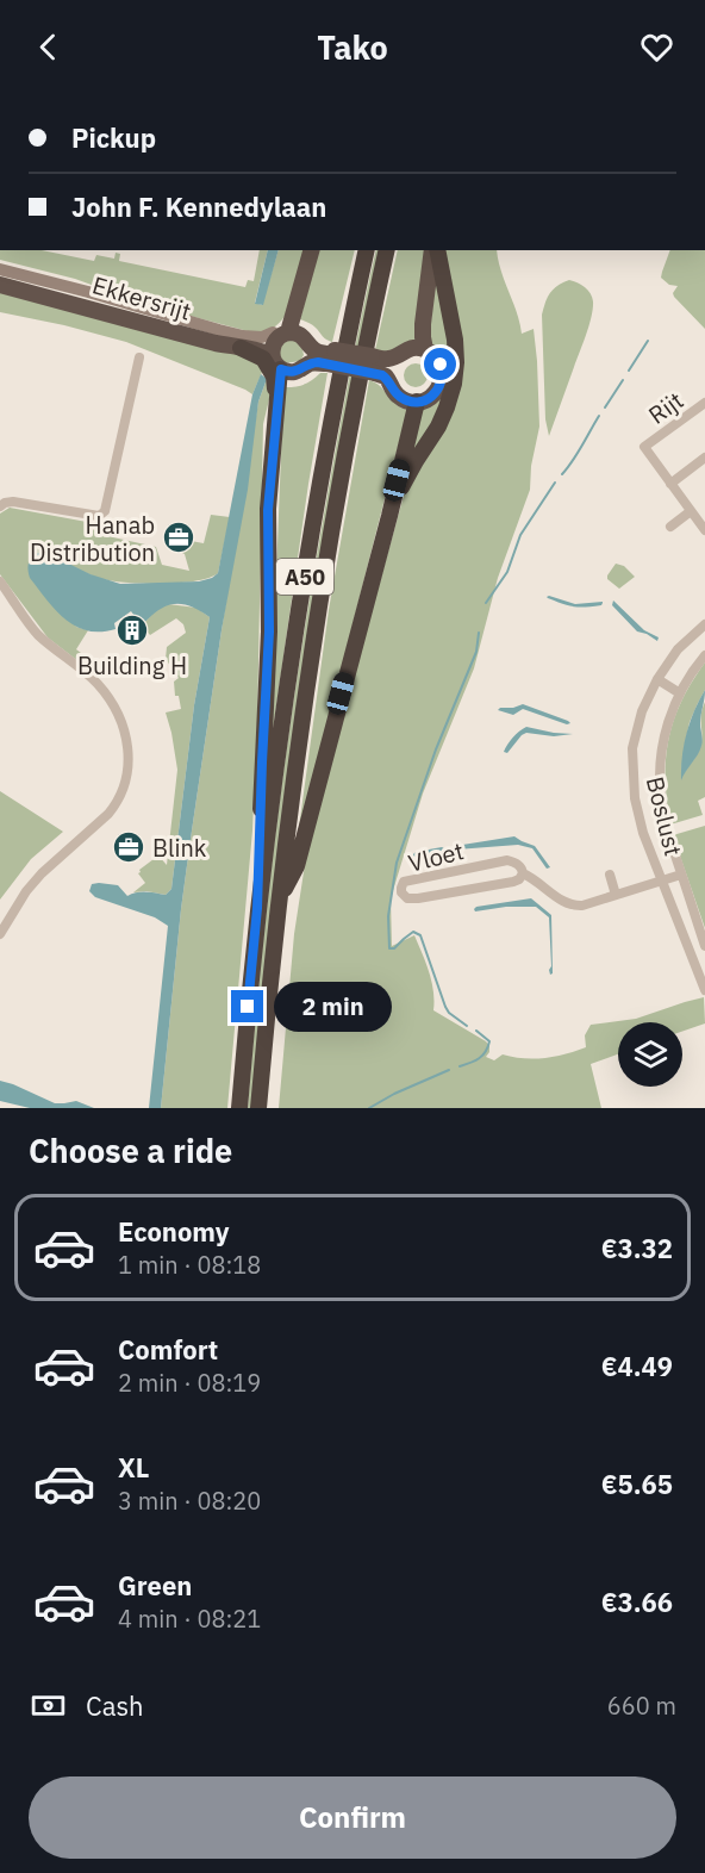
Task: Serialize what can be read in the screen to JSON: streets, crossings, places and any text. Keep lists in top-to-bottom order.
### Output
{
  "streets": {
    "highway": ["Ekkersrijt", "A50"],
    "street": ["Rijt", "Boslust", "Vloet"]
  },
  "crossings": [
    ["Ekkersrijt", "A50"],
    ["Boslust", "Vloet"]
  ],
  "places": {
    "office": ["Hanab Distribution", "Blink"],
    "building": ["Building H"]
  },
  "page": {
    "header": "Tako",
    "banner": ["Pickup", "John F. Kennedylaan"],
    "bubble": "2 min",
    "heading": "Choose a ride",
    "list": [
      {
        "name": "Economy",
        "note": "1 min · 08:18",
        "value": "€3.32"
      },
      {
        "name": "Comfort",
        "note": "2 min · 08:19",
        "value": "€4.49"
      },
      {
        "name": "XL",
        "note": "3 min · 08:20",
        "value": "€5.65"
      },
      {
        "name": "Green",
        "note": "4 min · 08:21",
        "value": "€3.66"
      }
    ],
    "pay": ["Cash", "660 m"],
    "buttons": "Confirm"
  }
}
